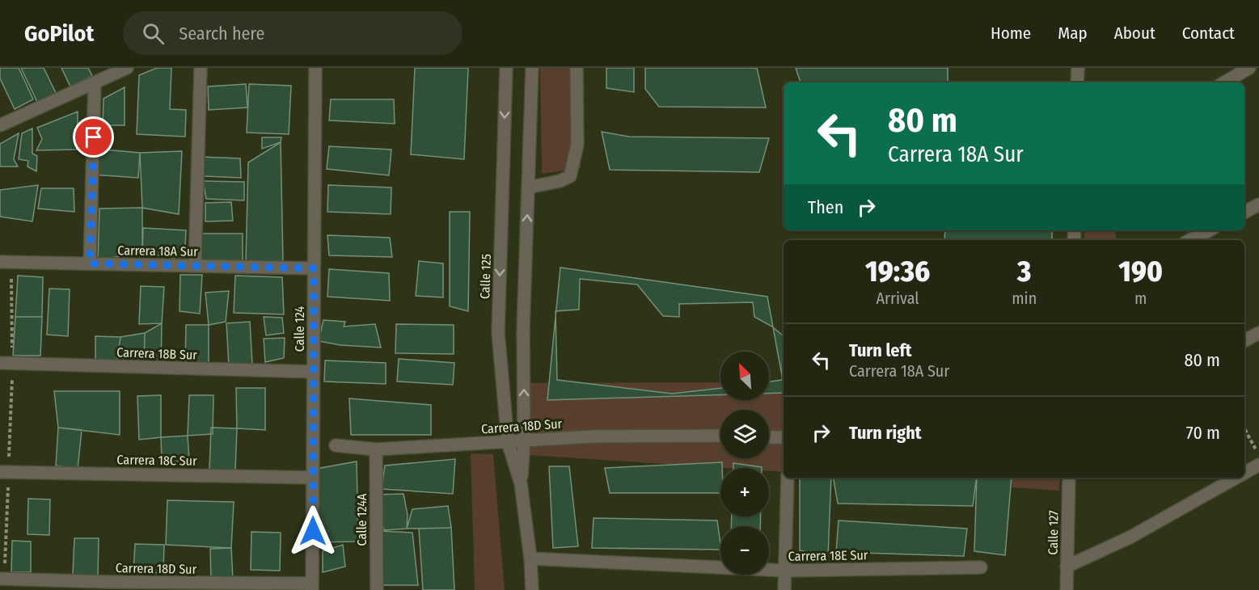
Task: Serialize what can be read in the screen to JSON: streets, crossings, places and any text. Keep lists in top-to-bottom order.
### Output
{
  "streets": {
    "street": [
      "Carrera 18A Sur",
      "Calle 125",
      "Calle 124",
      "Carrera 18B Sur",
      "Carrera 18D Sur",
      "Carrera 18C Sur",
      "Calle 124A",
      "Calle 127",
      "Carrera 18E Sur"
    ]
  },
  "crossings": [
    ["Carrera 18A Sur", "Calle 124"],
    ["Calle 125", "Carrera 18D Sur"],
    ["Calle 125", "Carrera 18E Sur"],
    ["Calle 124", "Carrera 18B Sur"],
    ["Calle 124", "Carrera 18D Sur"],
    ["Calle 124", "Carrera 18C Sur"],
    ["Carrera 18D Sur", "Calle 124A"]
  ],
  "north": "top left",
  "page": {
    "header": "GoPilot",
    "search": "Search here",
    "nav": [
      "Home",
      "Map",
      "About",
      "Contact"
    ],
    "turn": ["80 m", "Carrera 18A Sur"],
    "then": "Then",
    "eta": [
      "19:36",
      "Arrival",
      "3",
      "min",
      "190",
      "m"
    ],
    "list": [
      {
        "name": "Turn left",
        "note": "Carrera 18A Sur",
        "value": "80 m"
      },
      {
        "name": "Turn right",
        "value": "70 m"
      }
    ],
    "map_buttons": ["+", "−"]
  }
}
